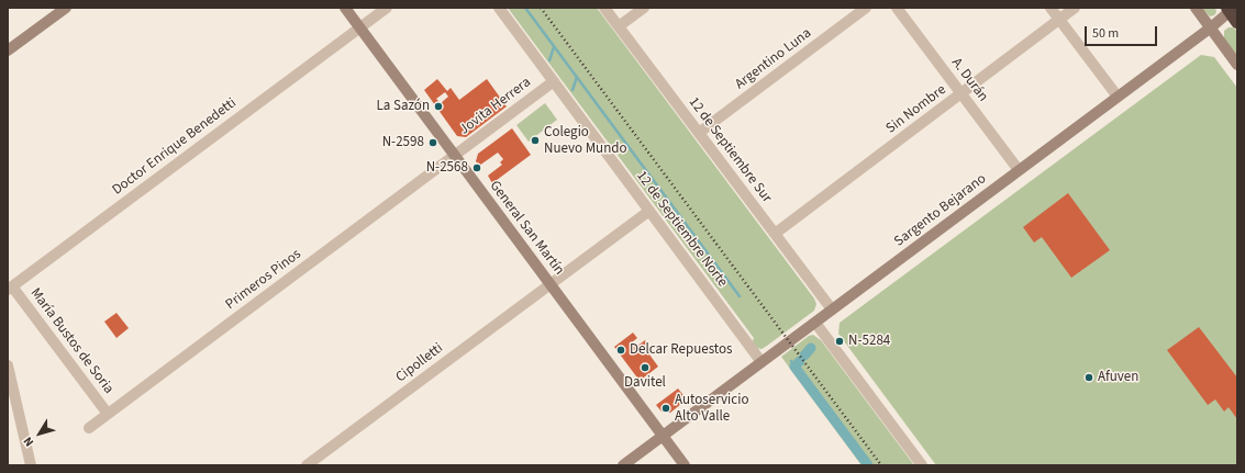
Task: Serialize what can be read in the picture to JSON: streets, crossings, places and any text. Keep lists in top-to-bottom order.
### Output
{
  "streets": {
    "main road": ["Sargento Bejarano", "General San Martín"],
    "street": [
      "Argentino Luna",
      "A. Durán",
      "Jovita Herrera",
      "Sin Nombre",
      "Doctor Enrique Benedetti",
      "12 de Septiembre Sur",
      "12 de Septiembre Norte",
      "Primeros Pinos",
      "María Bustos de Soria",
      "Cipolletti"
    ]
  },
  "crossings": [
    ["Argentino Luna", "12 de Septiembre Sur"],
    ["A. Durán", "Sin Nombre"],
    ["A. Durán", "Sargento Bejarano"],
    ["Jovita Herrera", "General San Martín"],
    ["Jovita Herrera", "12 de Septiembre Norte"],
    ["Jovita Herrera", "Primeros Pinos"],
    ["Sin Nombre", "12 de Septiembre Sur"],
    ["Doctor Enrique Benedetti", "General San Martín"],
    ["Doctor Enrique Benedetti", "María Bustos de Soria"],
    ["12 de Septiembre Sur", "Sargento Bejarano"],
    ["Sargento Bejarano", "General San Martín"],
    ["Sargento Bejarano", "12 de Septiembre Norte"],
    ["General San Martín", "Primeros Pinos"],
    ["General San Martín", "Cipolletti"],
    ["Primeros Pinos", "María Bustos de Soria"]
  ],
  "places": [
    "La Sazón",
    "Colegio Nuevo Mundo",
    "N-2598",
    "N-2568",
    "N-5284",
    "Delcar Repuestos",
    "Davitel",
    "Afuven",
    "Autoservicio Alto Valle"
  ],
  "scale_bar": "50 m",
  "north": "bottom left"
}
